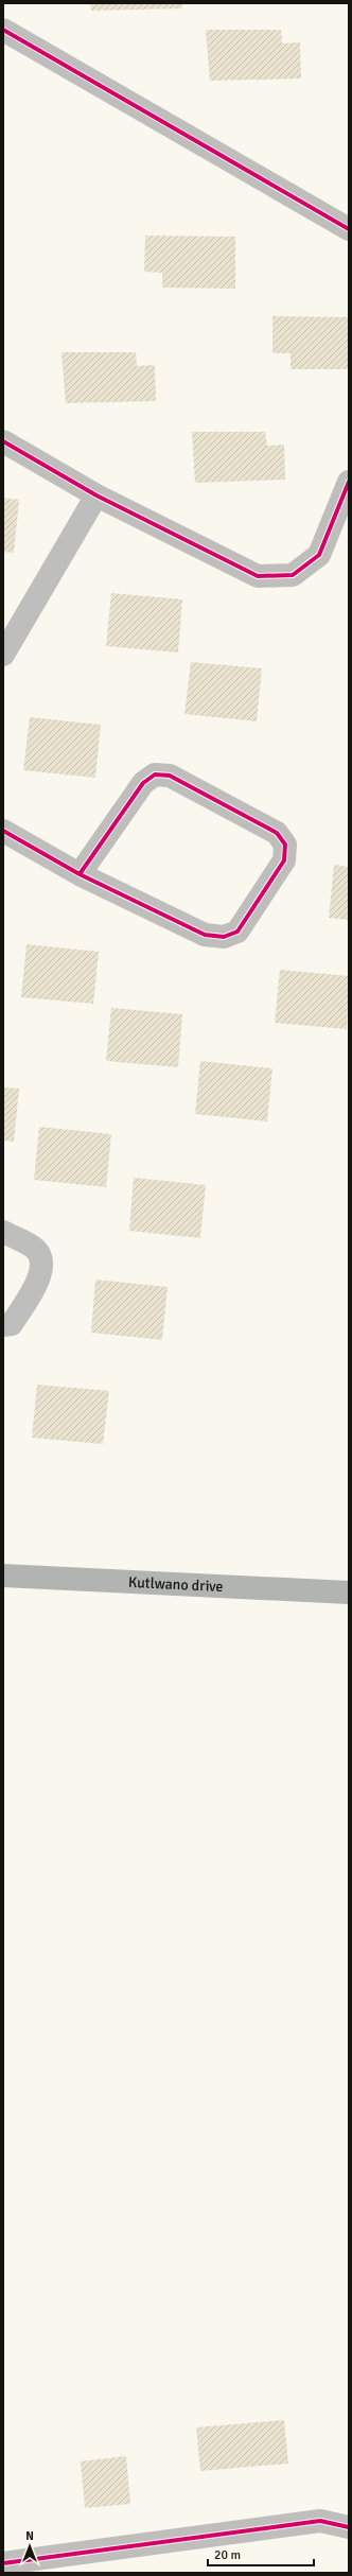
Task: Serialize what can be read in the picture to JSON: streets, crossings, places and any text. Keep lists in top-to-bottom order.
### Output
{
  "streets": {
    "street": ["Kutlwano drive"]
  },
  "scale_bar": "20 m",
  "north": "top"
}
